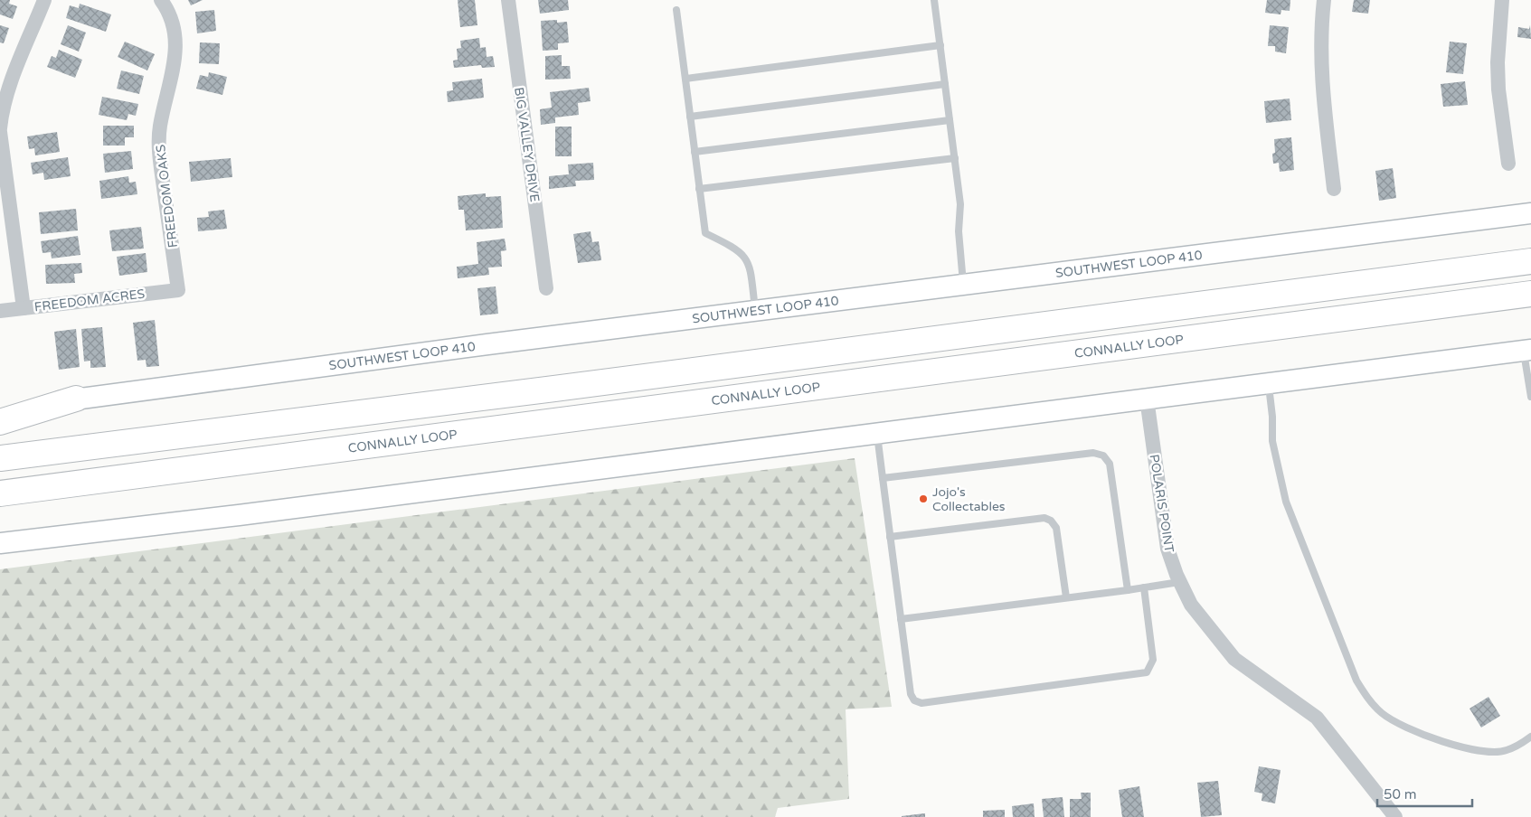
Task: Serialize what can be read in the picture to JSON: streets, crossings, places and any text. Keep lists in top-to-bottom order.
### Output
{
  "streets": {
    "highway": ["CONNALLY LOOP"],
    "main road": ["SOUTHWEST LOOP 410"],
    "street": [
      "BIG VALLEY DRIVE",
      "FREEDOM OAKS",
      "FREEDOM ACRES",
      "POLARIS POINT"
    ]
  },
  "crossings": [
    ["FREEDOM OAKS", "FREEDOM ACRES"]
  ],
  "places": ["Jojo's Collectables"],
  "scale_bar": "50 m"
}
